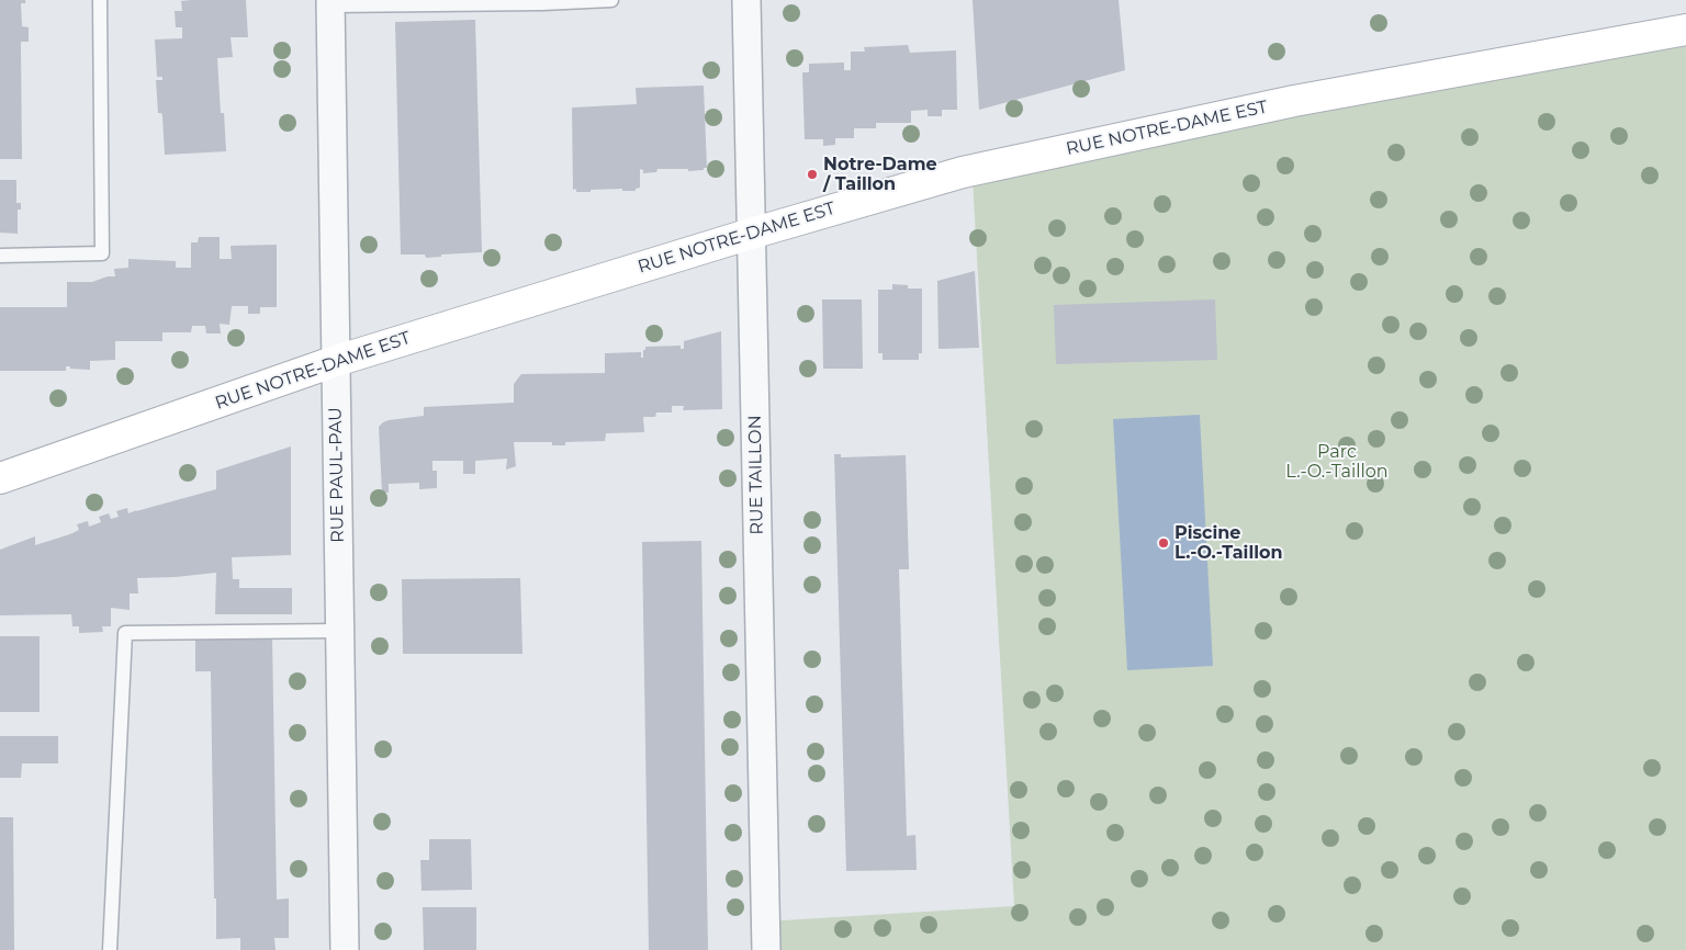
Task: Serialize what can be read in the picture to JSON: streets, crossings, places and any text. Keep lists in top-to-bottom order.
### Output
{
  "streets": {
    "main road": ["RUE NOTRE-DAME EST"],
    "street": ["RUE PAUL-PAU", "RUE TAILLON"]
  },
  "crossings": [
    ["RUE NOTRE-DAME EST", "RUE PAUL-PAU"],
    ["RUE NOTRE-DAME EST", "RUE TAILLON"]
  ],
  "parks": ["Parc L.-O.-Taillon"],
  "places": ["Notre-Dame / Taillon", "Piscine L.-O.-Taillon"]
}
